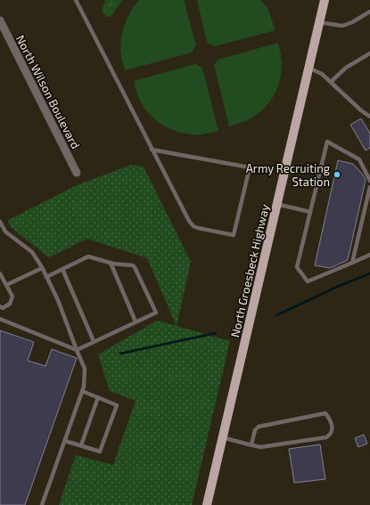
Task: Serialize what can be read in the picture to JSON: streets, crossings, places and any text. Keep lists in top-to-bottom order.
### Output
{
  "streets": {
    "main road": ["North Groesbeck Highway"],
    "street": ["North Wilson Boulevard"]
  },
  "places": ["Army Recruiting Station"]
}
